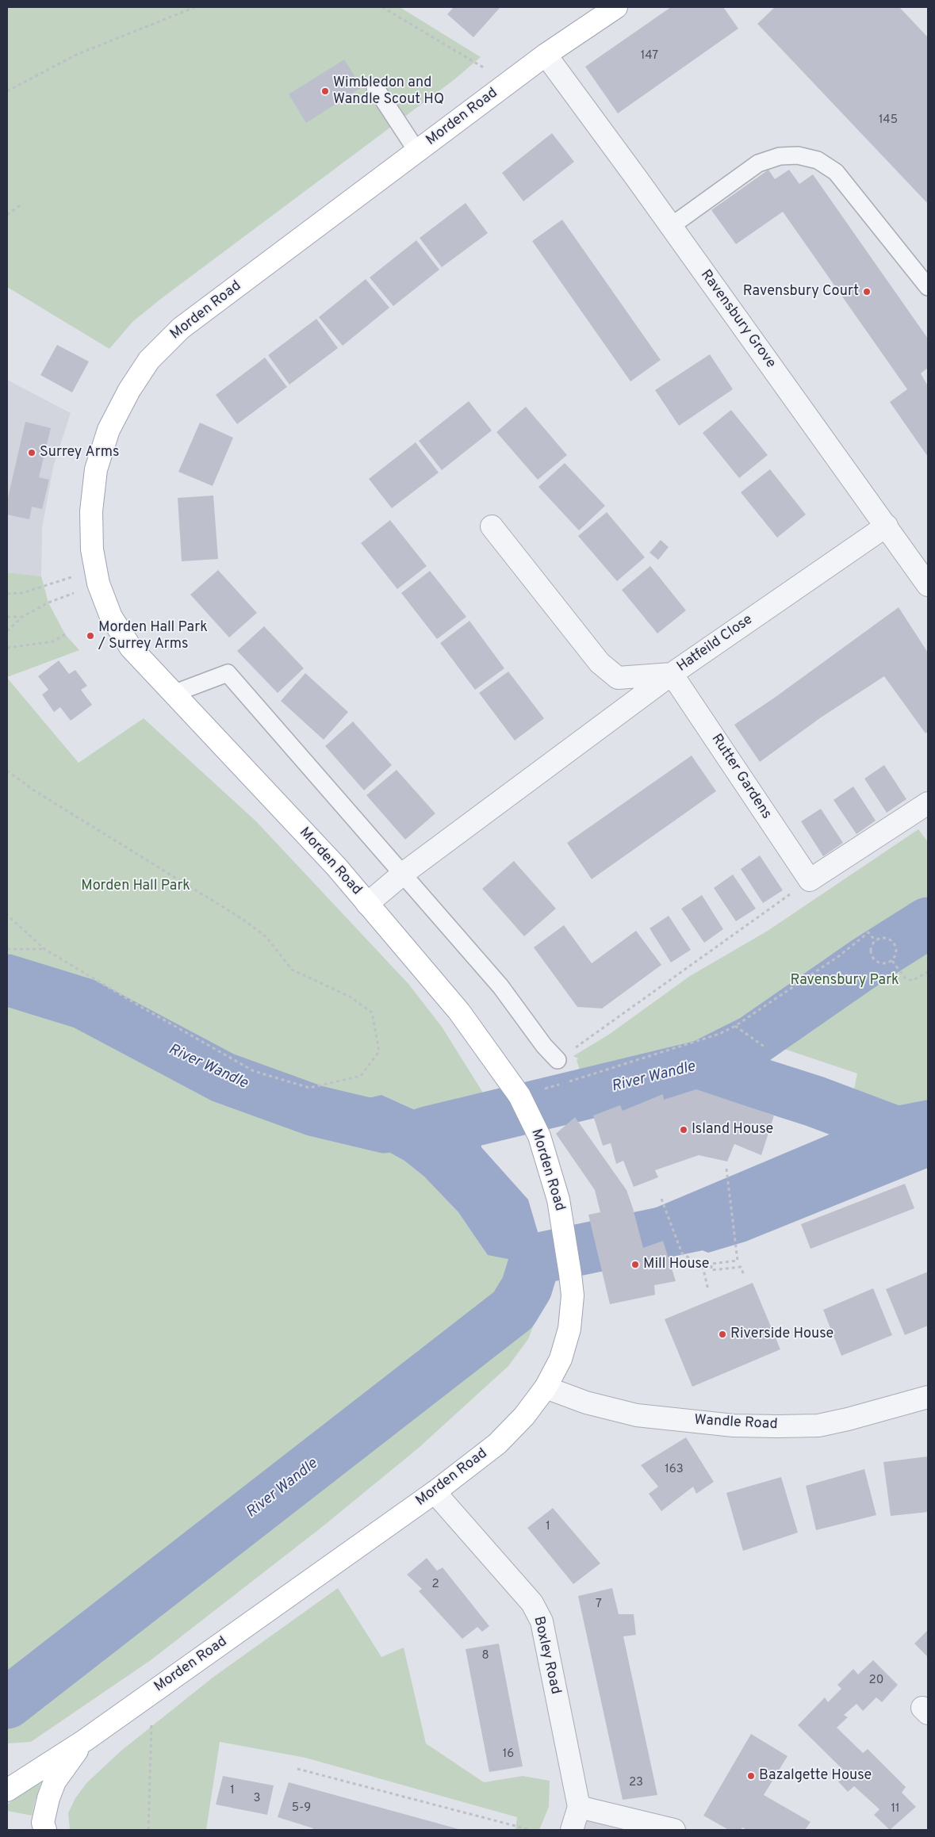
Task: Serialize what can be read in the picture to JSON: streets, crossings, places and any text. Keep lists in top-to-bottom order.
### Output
{
  "streets": {
    "main road": ["Morden Road"],
    "street": [
      "Ravensbury Grove",
      "Hatfeild Close",
      "Rutter Gardens",
      "Wandle Road",
      "Boxley Road"
    ]
  },
  "crossings": [
    ["Morden Road", "Ravensbury Grove"],
    ["Morden Road", "Wandle Road"],
    ["Morden Road", "Boxley Road"],
    ["Ravensbury Grove", "Hatfeild Close"],
    ["Hatfeild Close", "Rutter Gardens"]
  ],
  "water": ["River Wandle"],
  "parks": ["Morden Hall Park", "Ravensbury Park"],
  "places": [
    "Wimbledon and Wandle Scout HQ",
    "Ravensbury Court",
    "Surrey Arms",
    "Morden Hall Park / Surrey Arms",
    "Island House",
    "Mill House",
    "Riverside House",
    "Bazalgette House"
  ],
  "house_numbers": [
    "147",
    "145",
    "163",
    "1",
    "2",
    "7",
    "8",
    "20",
    "16",
    "23",
    "1",
    "3",
    "5-9",
    "11"
  ]
}
